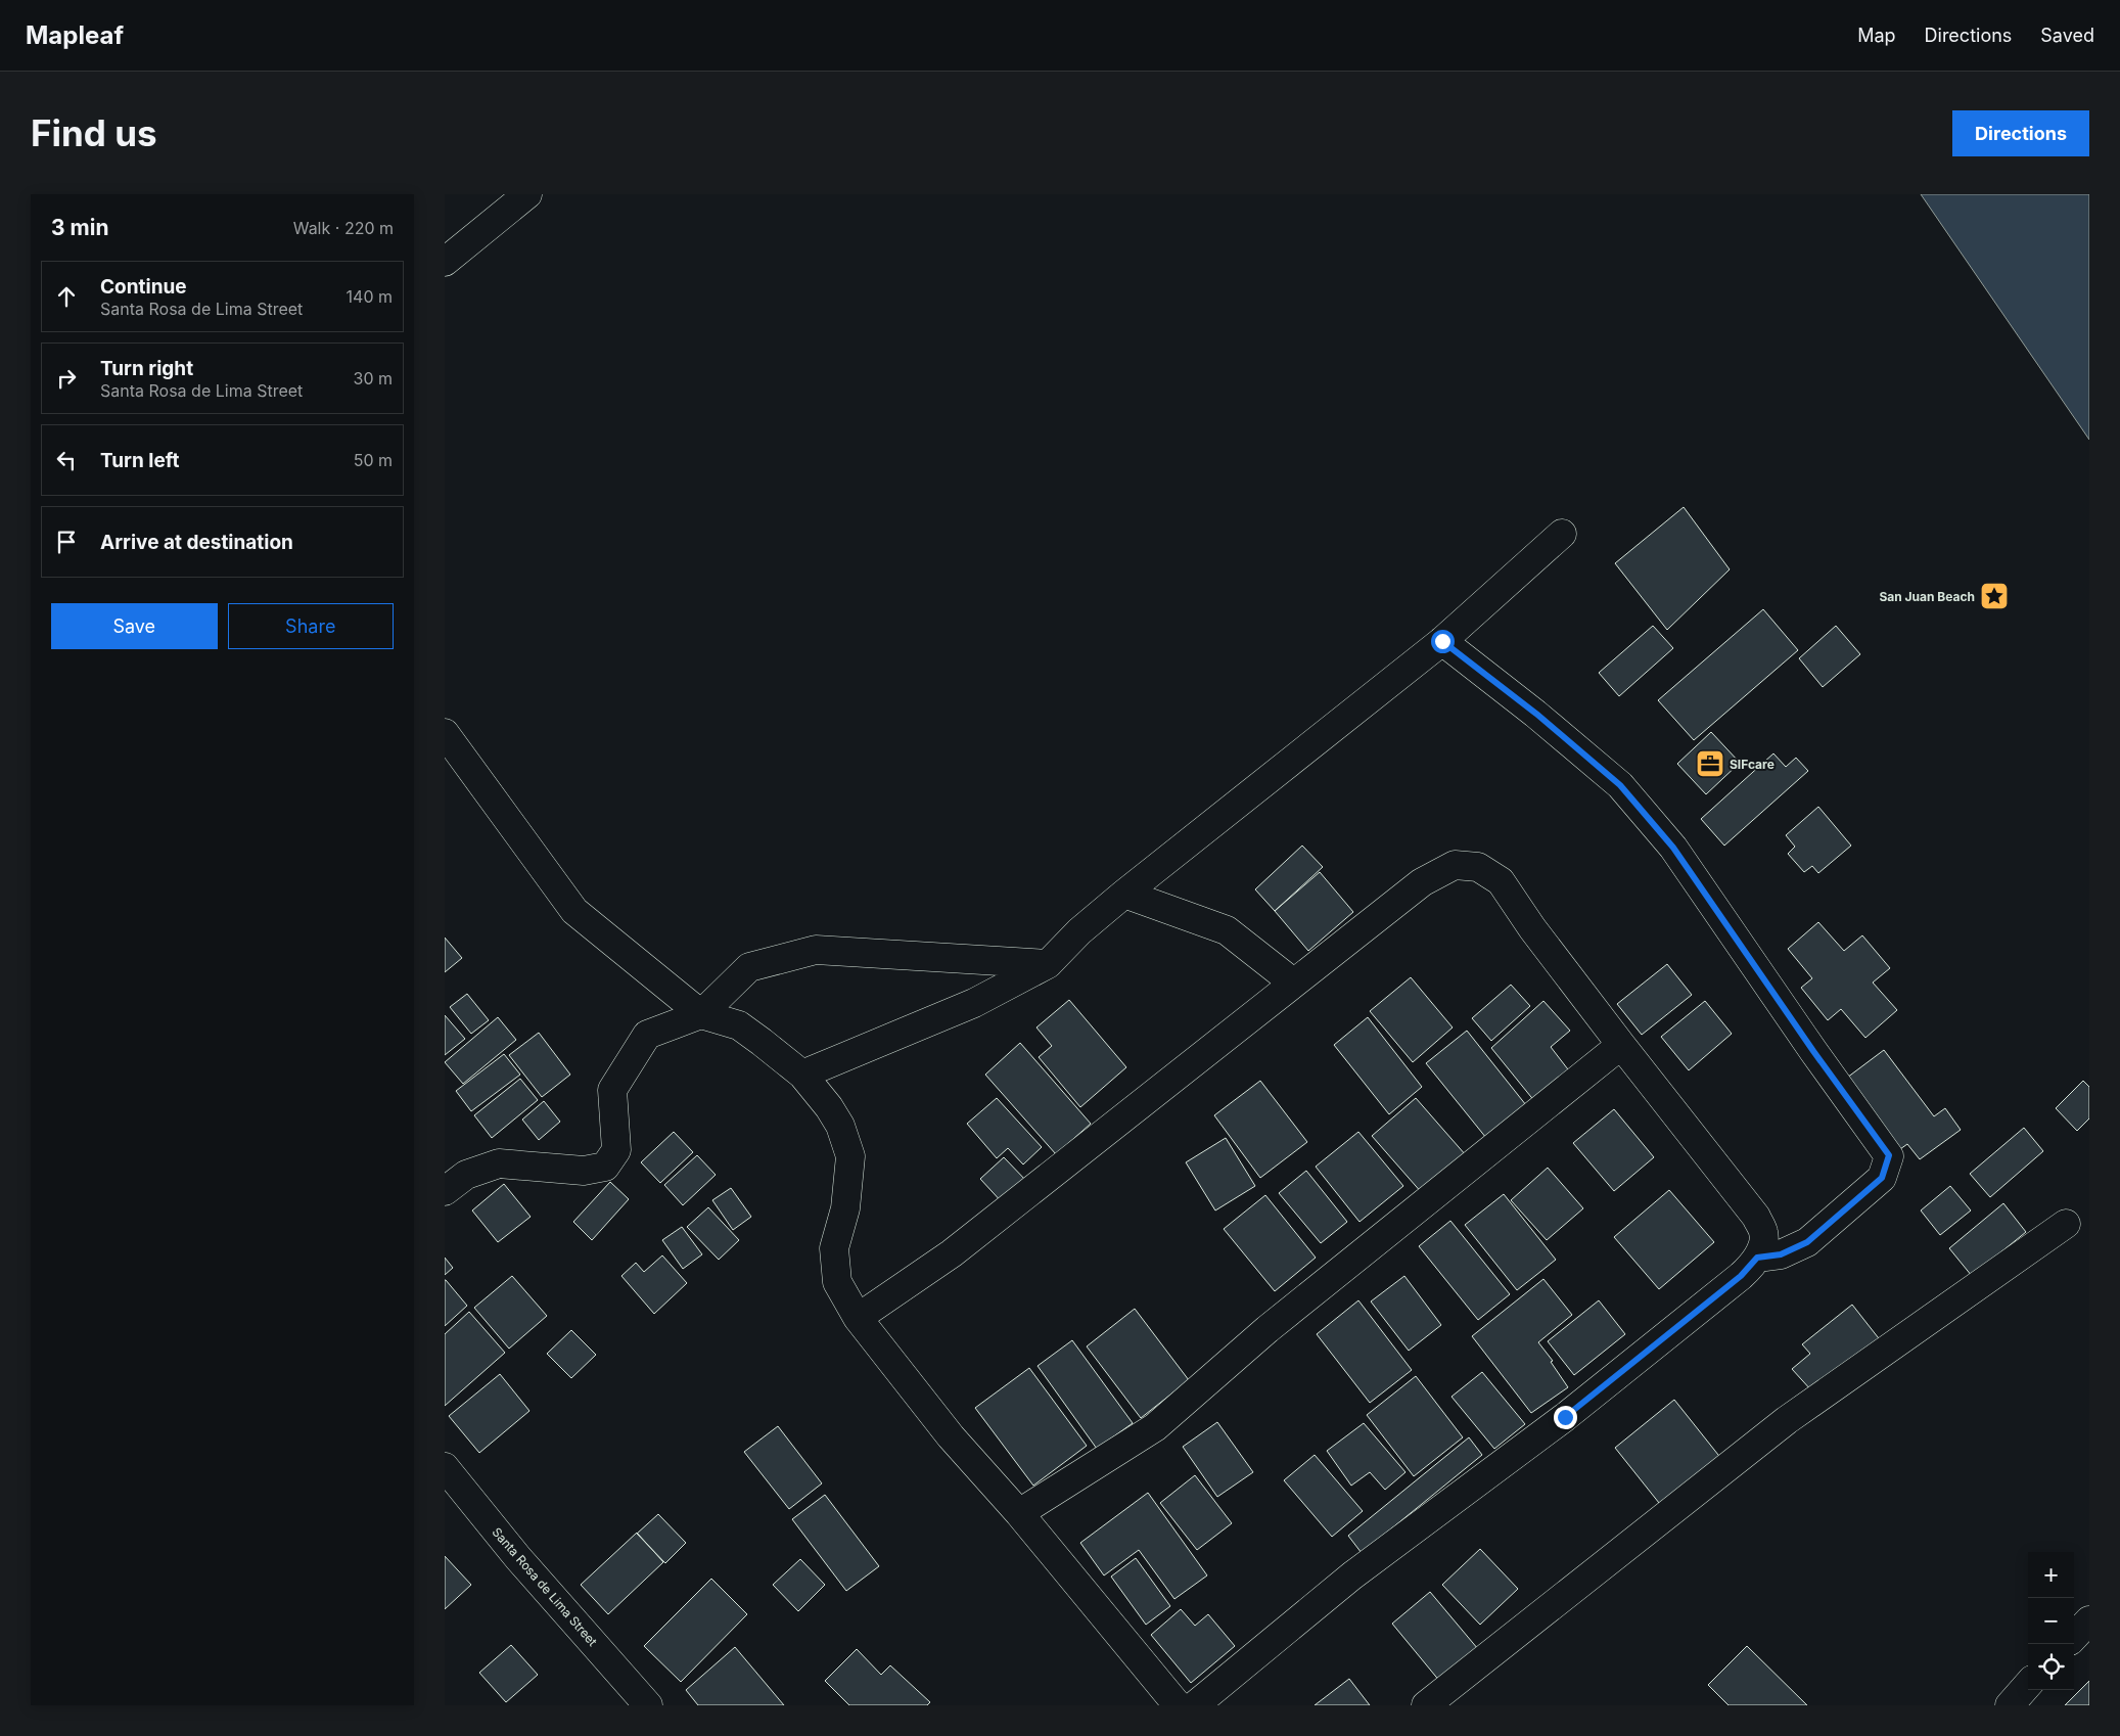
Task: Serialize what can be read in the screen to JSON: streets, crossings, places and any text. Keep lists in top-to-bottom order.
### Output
{
  "streets": {
    "street": ["Santa Rosa de Lima Street"]
  },
  "places": {
    "place": ["San Juan Beach"],
    "office": ["SIFcare"]
  },
  "page": {
    "header": "Mapleaf",
    "nav": ["Map", "Directions", "Saved"],
    "buttons": [
      "Directions",
      ["Save", "Share"]
    ],
    "title": "Find us",
    "heading": ["3 min", "Walk · 220 m"],
    "list": [
      ["Continue", "Santa Rosa de Lima Street", "140 m"],
      ["Turn right", "Santa Rosa de Lima Street", "30 m"],
      ["Turn left", "50 m"],
      "Arrive at destination"
    ],
    "map_buttons": ["+", "−"]
  }
}
